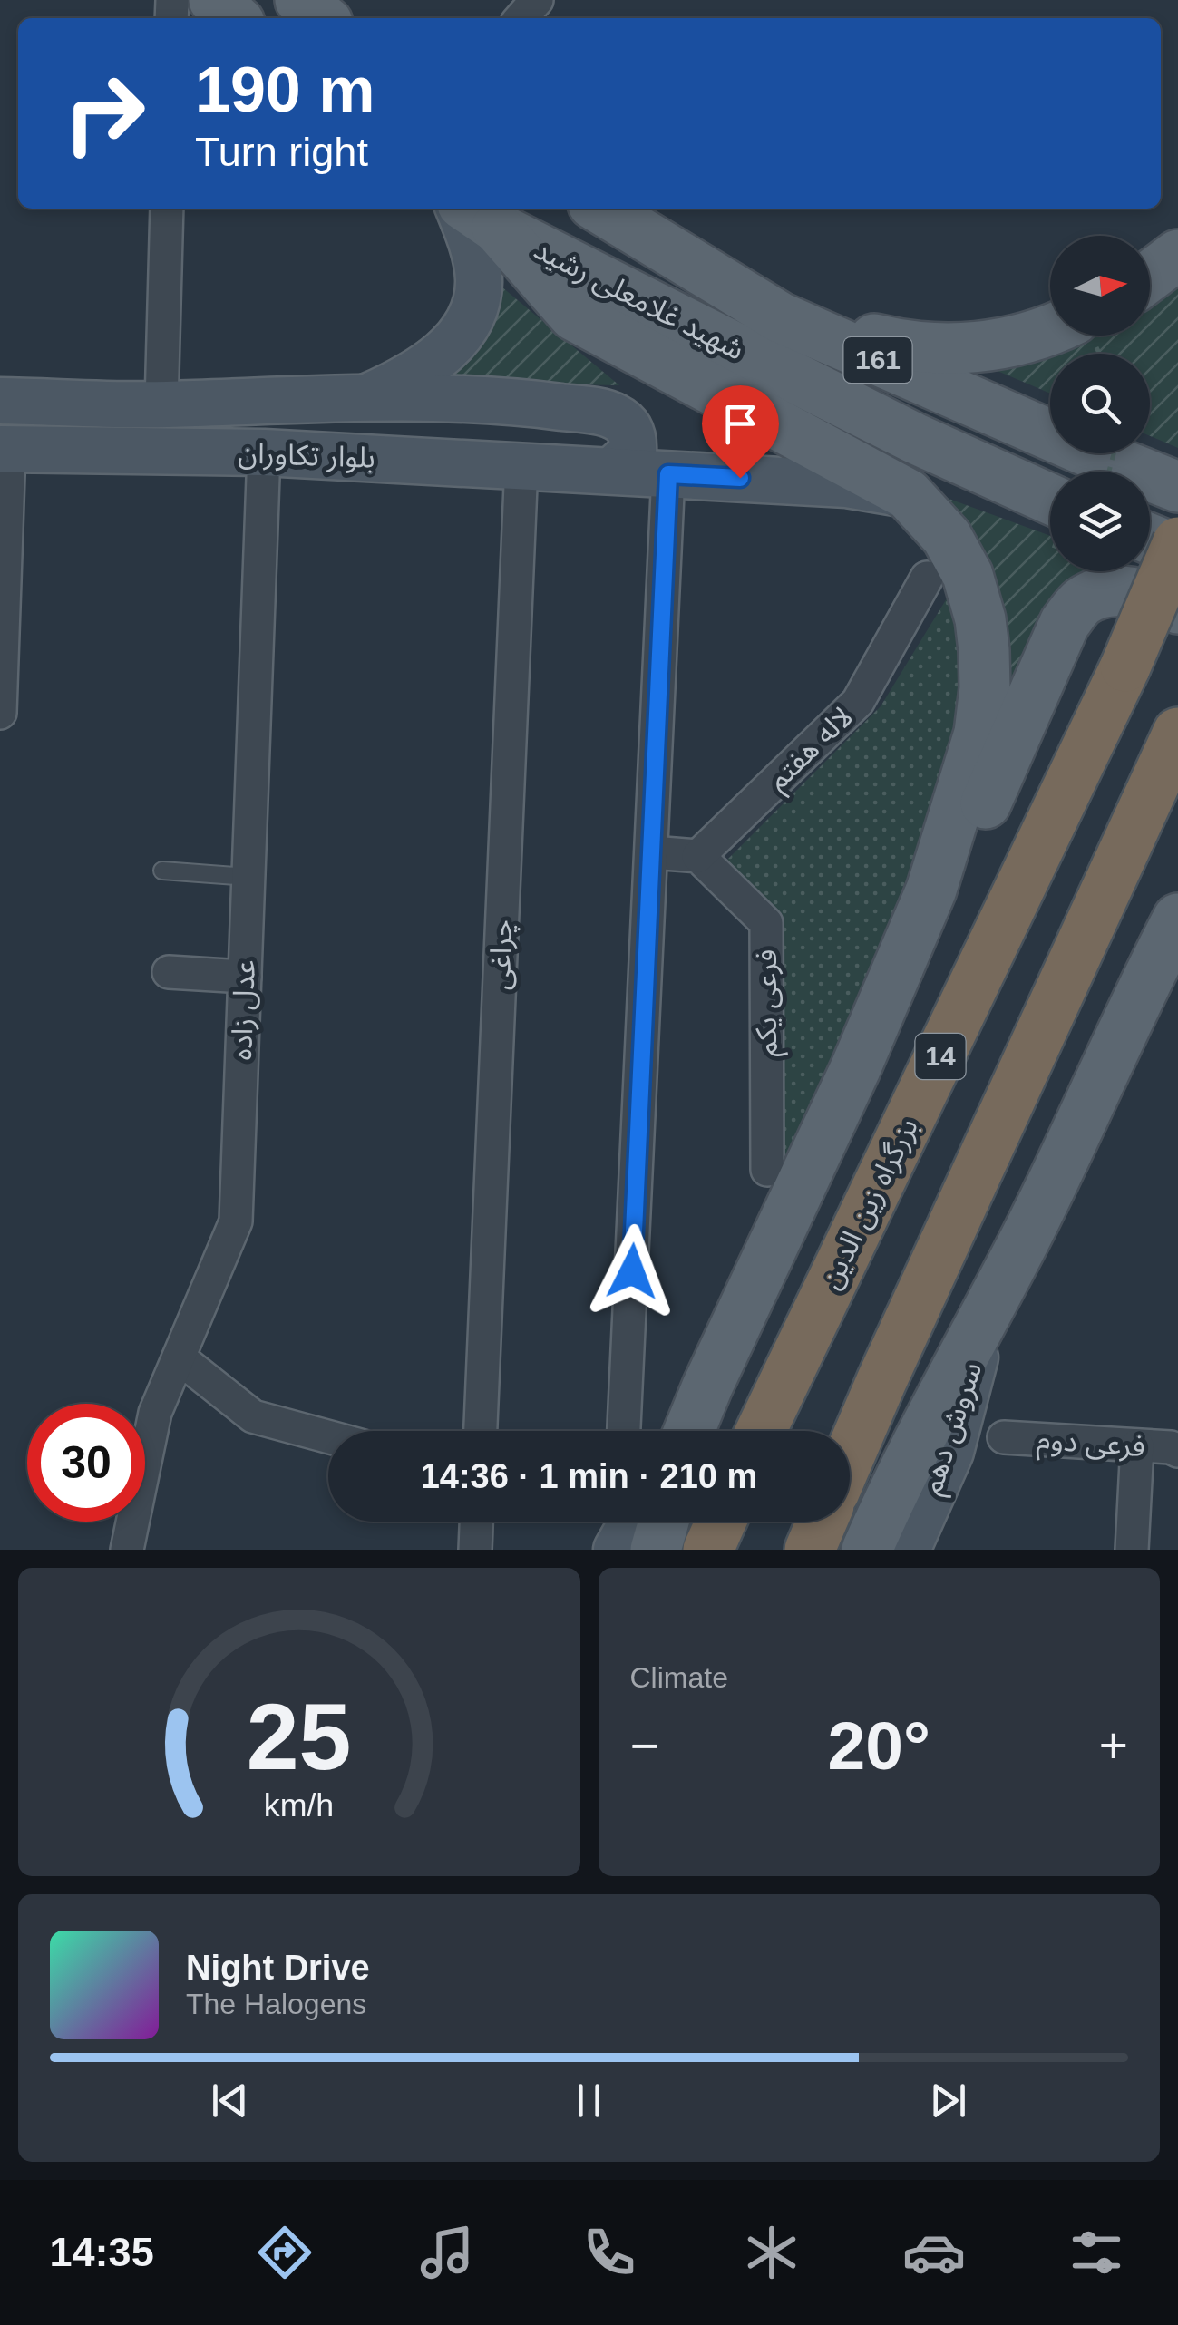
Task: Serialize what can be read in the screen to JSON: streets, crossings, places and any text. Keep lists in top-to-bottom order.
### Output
{
  "streets": {
    "highway": ["14", "بزرگراه زین الدین"],
    "main road": [
      "شهید غلامعلی رشید",
      "161",
      "بلوار تکاوران",
      "سروش دهم"
    ],
    "street": [
      "لاله هفتم",
      "چراغی",
      "فرعی یکم",
      "عدل زاده",
      "فرعی دوم"
    ]
  },
  "crossings": [
    ["بلوار تکاوران", "چراغی"],
    ["بلوار تکاوران", "عدل زاده"],
    ["لاله هفتم", "فرعی یکم"]
  ],
  "north": "right",
  "page": {
    "turn": ["190 m", "Turn right"],
    "limit": "30",
    "trip": "14:36 · 1 min · 210 m",
    "tile": "Climate",
    "heat": ["−", "20°", "+"],
    "song": ["Night Drive", "The Halogens"],
    "tabs": "14:35",
    "gauge": ["25", "km/h"]
  }
}
